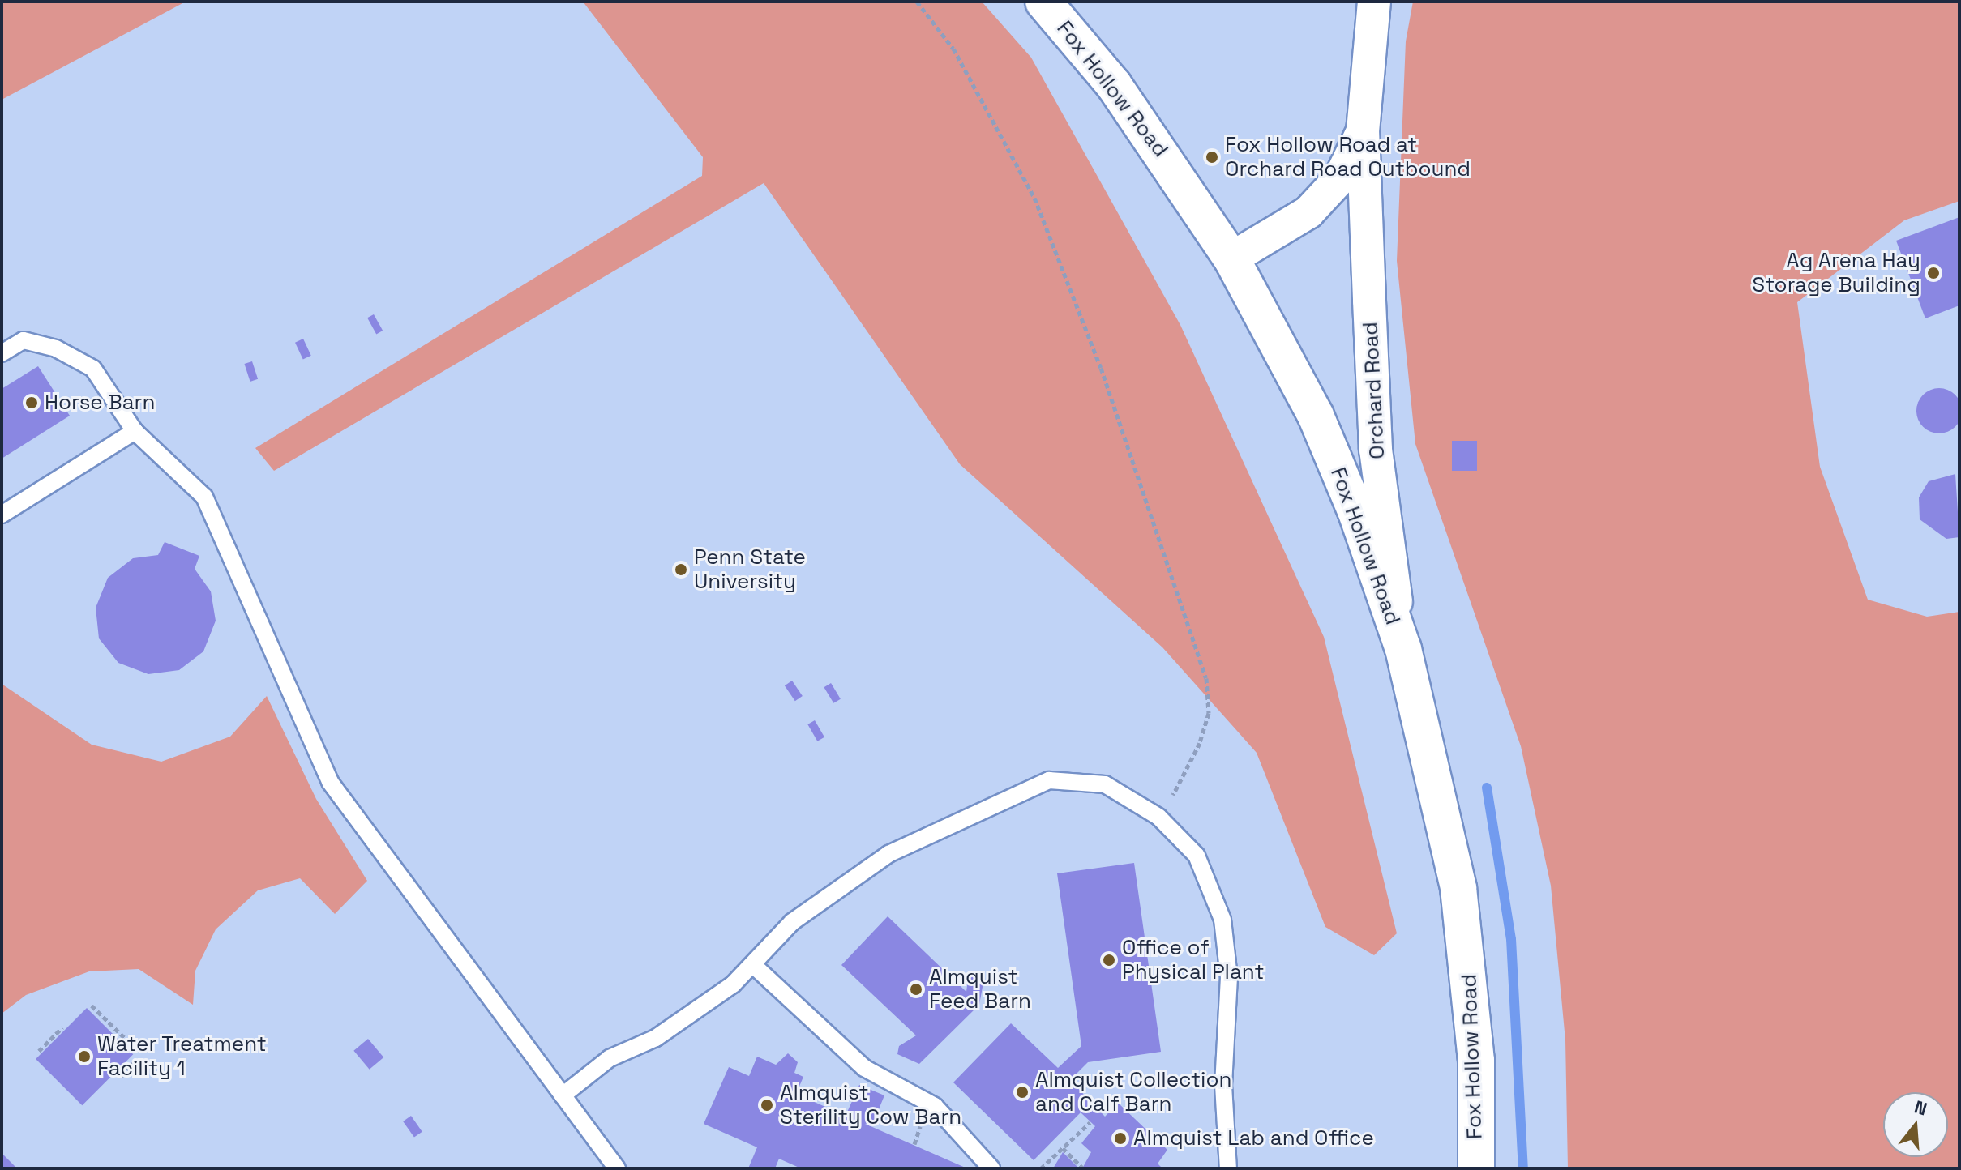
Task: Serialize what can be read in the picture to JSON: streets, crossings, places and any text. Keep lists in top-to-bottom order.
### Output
{
  "streets": {
    "main road": ["Fox Hollow Road"],
    "street": ["Orchard Road"]
  },
  "crossings": [
    ["Fox Hollow Road", "Orchard Road"]
  ],
  "places": [
    "Fox Hollow Road at Orchard Road Outbound",
    "Ag Arena Hay Storage Building",
    "Horse Barn",
    "Penn State University",
    "Office of Physical Plant",
    "Almquist Feed Barn",
    "Water Treatment Facility 1",
    "Almquist Collection and Calf Barn",
    "Almquist Sterility Cow Barn",
    "Almquist Lab and Office"
  ],
  "north": "top"
}
